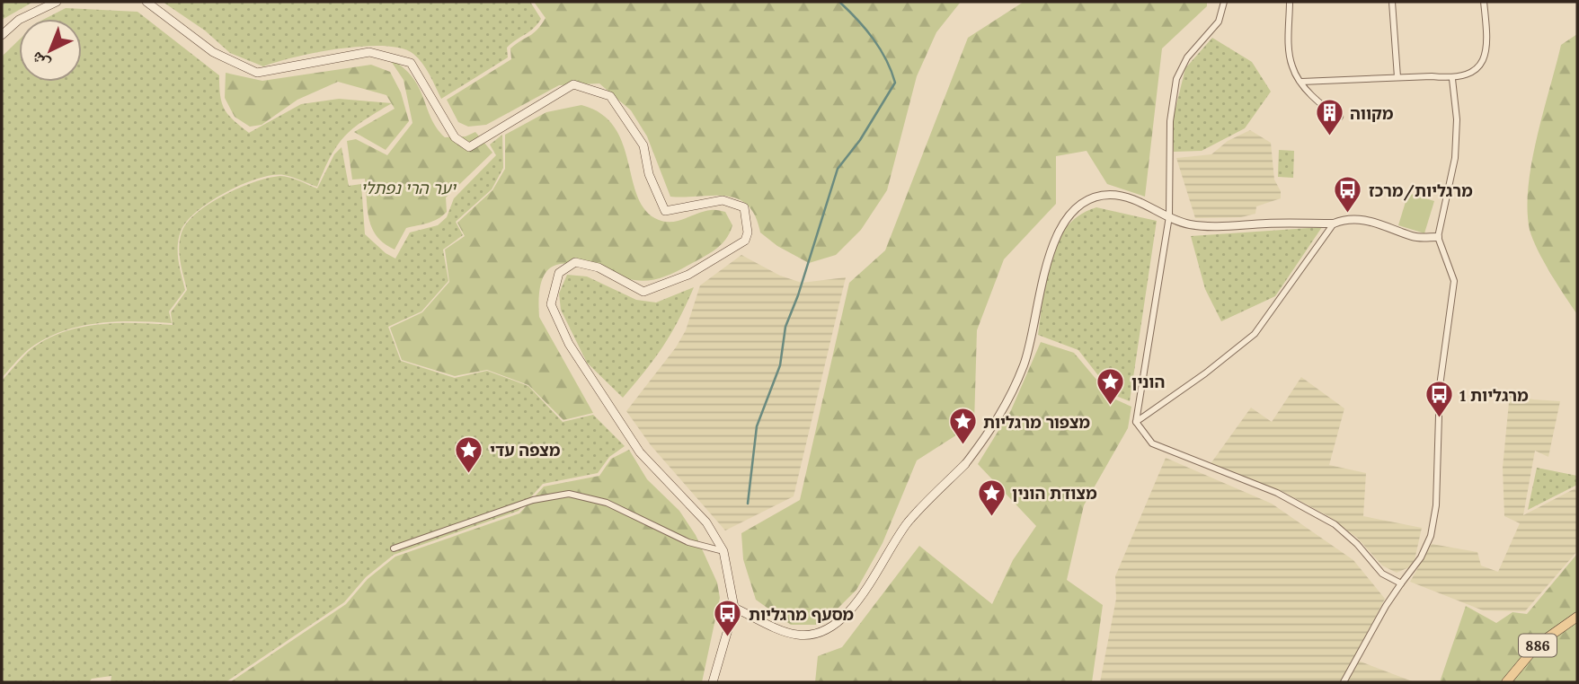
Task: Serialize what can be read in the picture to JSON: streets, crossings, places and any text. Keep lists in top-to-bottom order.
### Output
{
  "streets": {
    "main road": ["886"]
  },
  "parks": ["יער הרי נפתלי"],
  "places": {
    "building": ["מקווה"],
    "bus stop": ["מרגליות/מרכז", "מרגליות 1", "מסעף מרגליות"],
    "place": [
      "הונין",
      "מצפור מרגליות",
      "מצפה עדי",
      "מצודת הונין"
    ]
  },
  "north": "bottom left"
}
